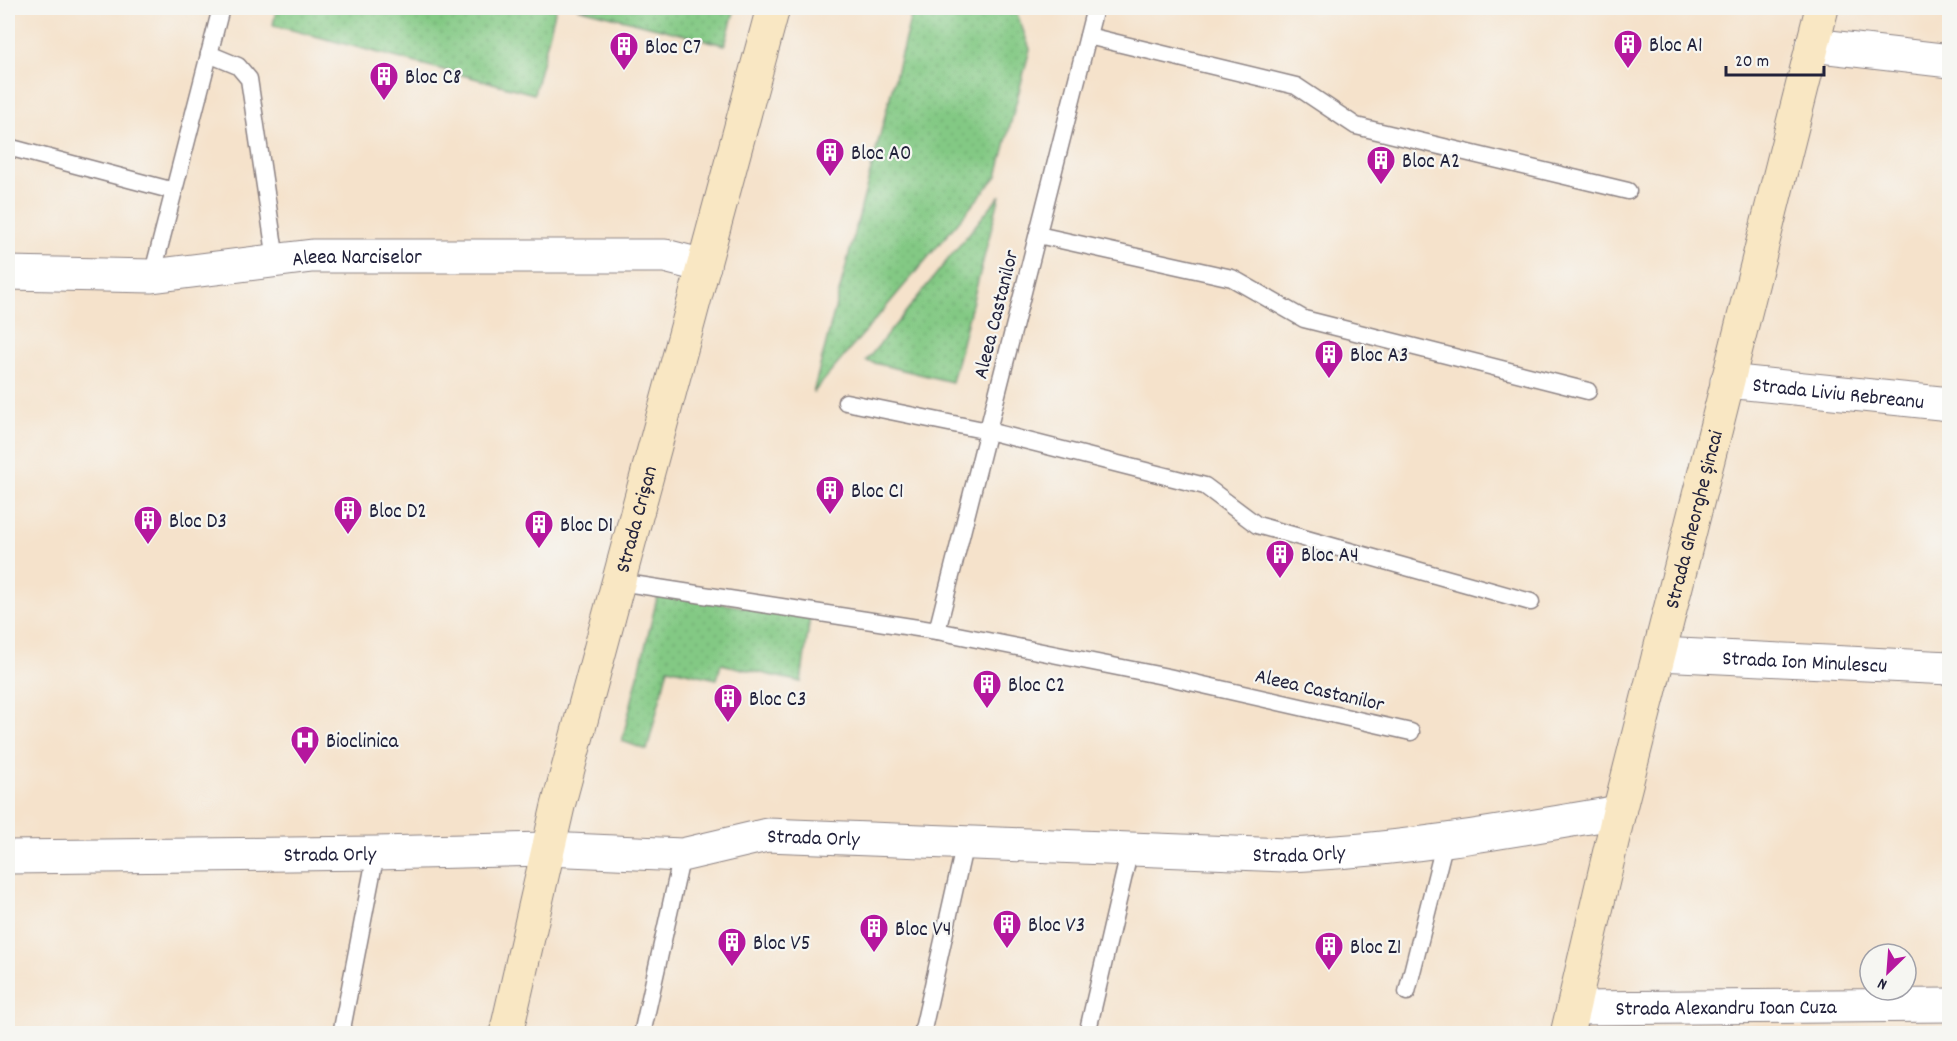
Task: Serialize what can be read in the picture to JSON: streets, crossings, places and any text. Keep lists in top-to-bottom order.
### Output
{
  "streets": {
    "street": [
      "Aleea Narciselor",
      "Strada Liviu Rebreanu",
      "Strada Crișan",
      "Strada Gheorghe Șincai",
      "Strada Ion Minulescu",
      "Strada Orly",
      "Strada Alexandru Ioan Cuza"
    ],
    "lane": ["Aleea Castanilor"]
  },
  "crossings": [
    ["Aleea Narciselor", "Strada Crișan"],
    ["Aleea Castanilor", "Strada Crișan"],
    ["Strada Liviu Rebreanu", "Strada Gheorghe Șincai"],
    ["Strada Crișan", "Strada Orly"],
    ["Strada Gheorghe Șincai", "Strada Ion Minulescu"],
    ["Strada Gheorghe Șincai", "Strada Orly"],
    ["Strada Gheorghe Șincai", "Strada Alexandru Ioan Cuza"]
  ],
  "places": {
    "building": [
      "Bloc A1",
      "Bloc C7",
      "Bloc C8",
      "Bloc A0",
      "Bloc A2",
      "Bloc A3",
      "Bloc C1",
      "Bloc D2",
      "Bloc D3",
      "Bloc D1",
      "Bloc A4",
      "Bloc C2",
      "Bloc C3",
      "Bloc V3",
      "Bloc V4",
      "Bloc V5",
      "Bloc Z1"
    ],
    "hospital": ["Bioclinica"]
  },
  "scale_bar": "20 m",
  "north": "bottom left"
}
